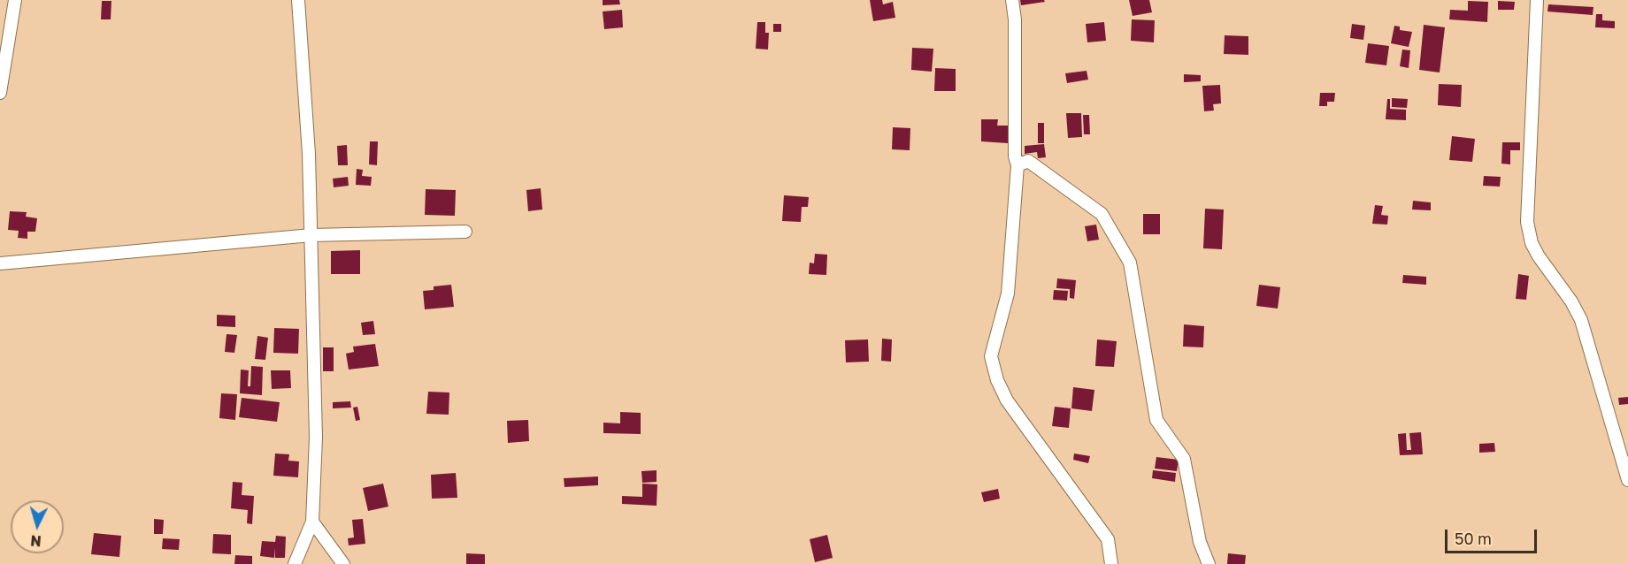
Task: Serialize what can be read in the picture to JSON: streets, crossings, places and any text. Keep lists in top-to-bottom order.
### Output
{
  "scale_bar": "50 m",
  "north": "bottom"
}
